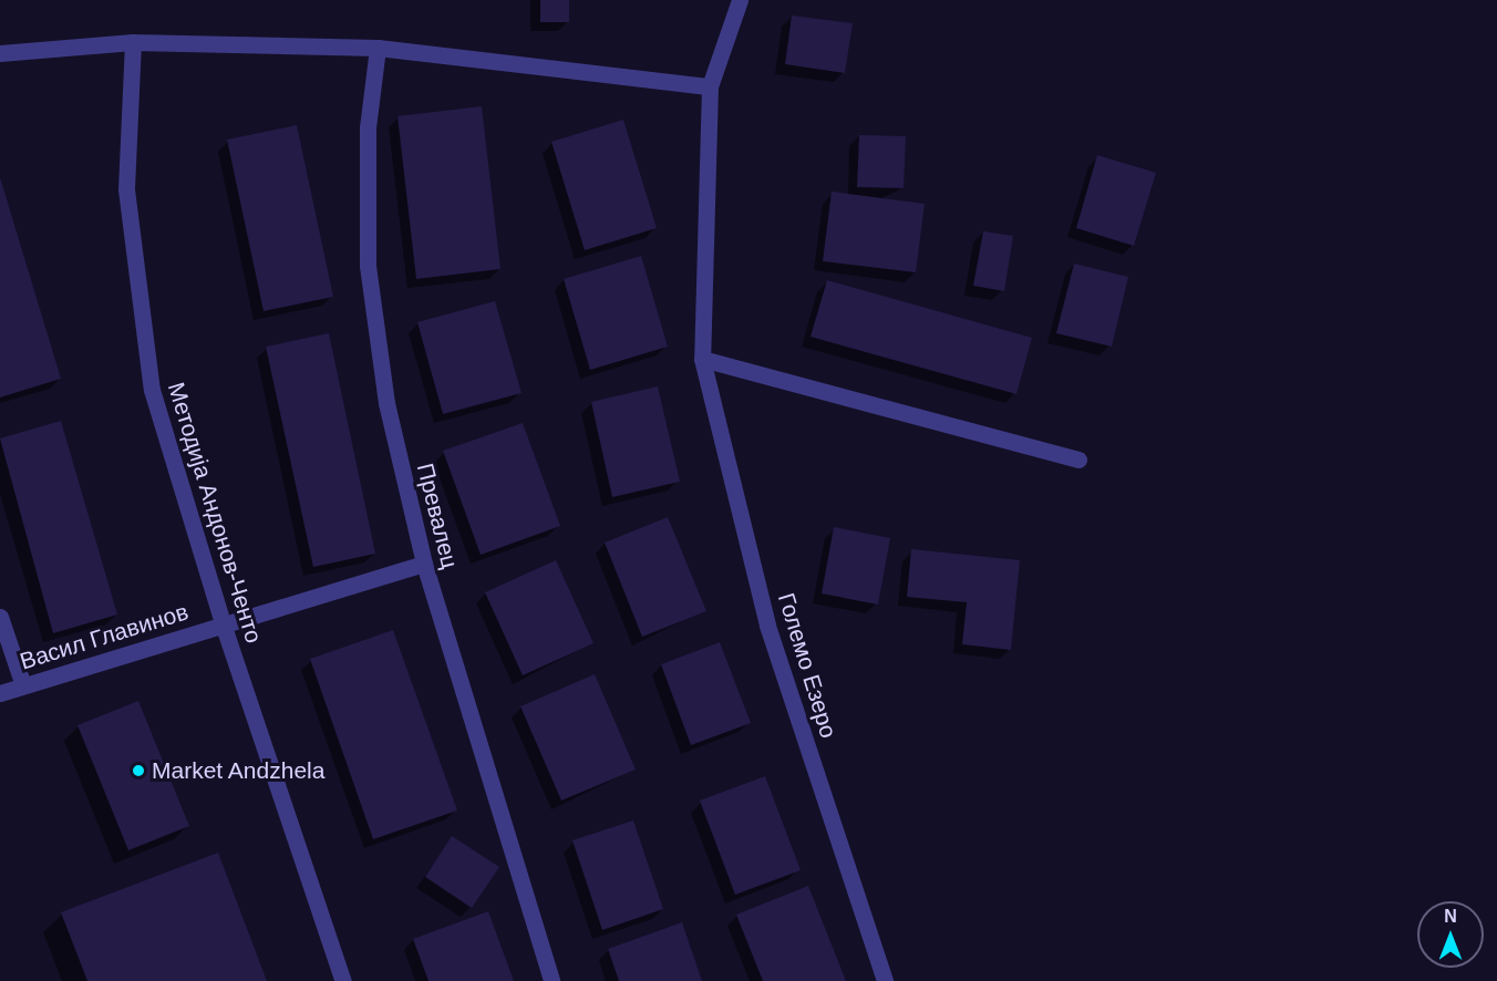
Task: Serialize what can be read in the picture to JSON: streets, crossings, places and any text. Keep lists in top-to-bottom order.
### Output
{
  "streets": {
    "street": [
      "Методија Андонов-Ченто",
      "Превалец",
      "Васил Главинов",
      "Големо Езеро"
    ]
  },
  "crossings": [
    ["Методија Андонов-Ченто", "Васил Главинов"],
    ["Превалец", "Васил Главинов"]
  ],
  "places": ["Market Andzhela"],
  "north": "top"
}
